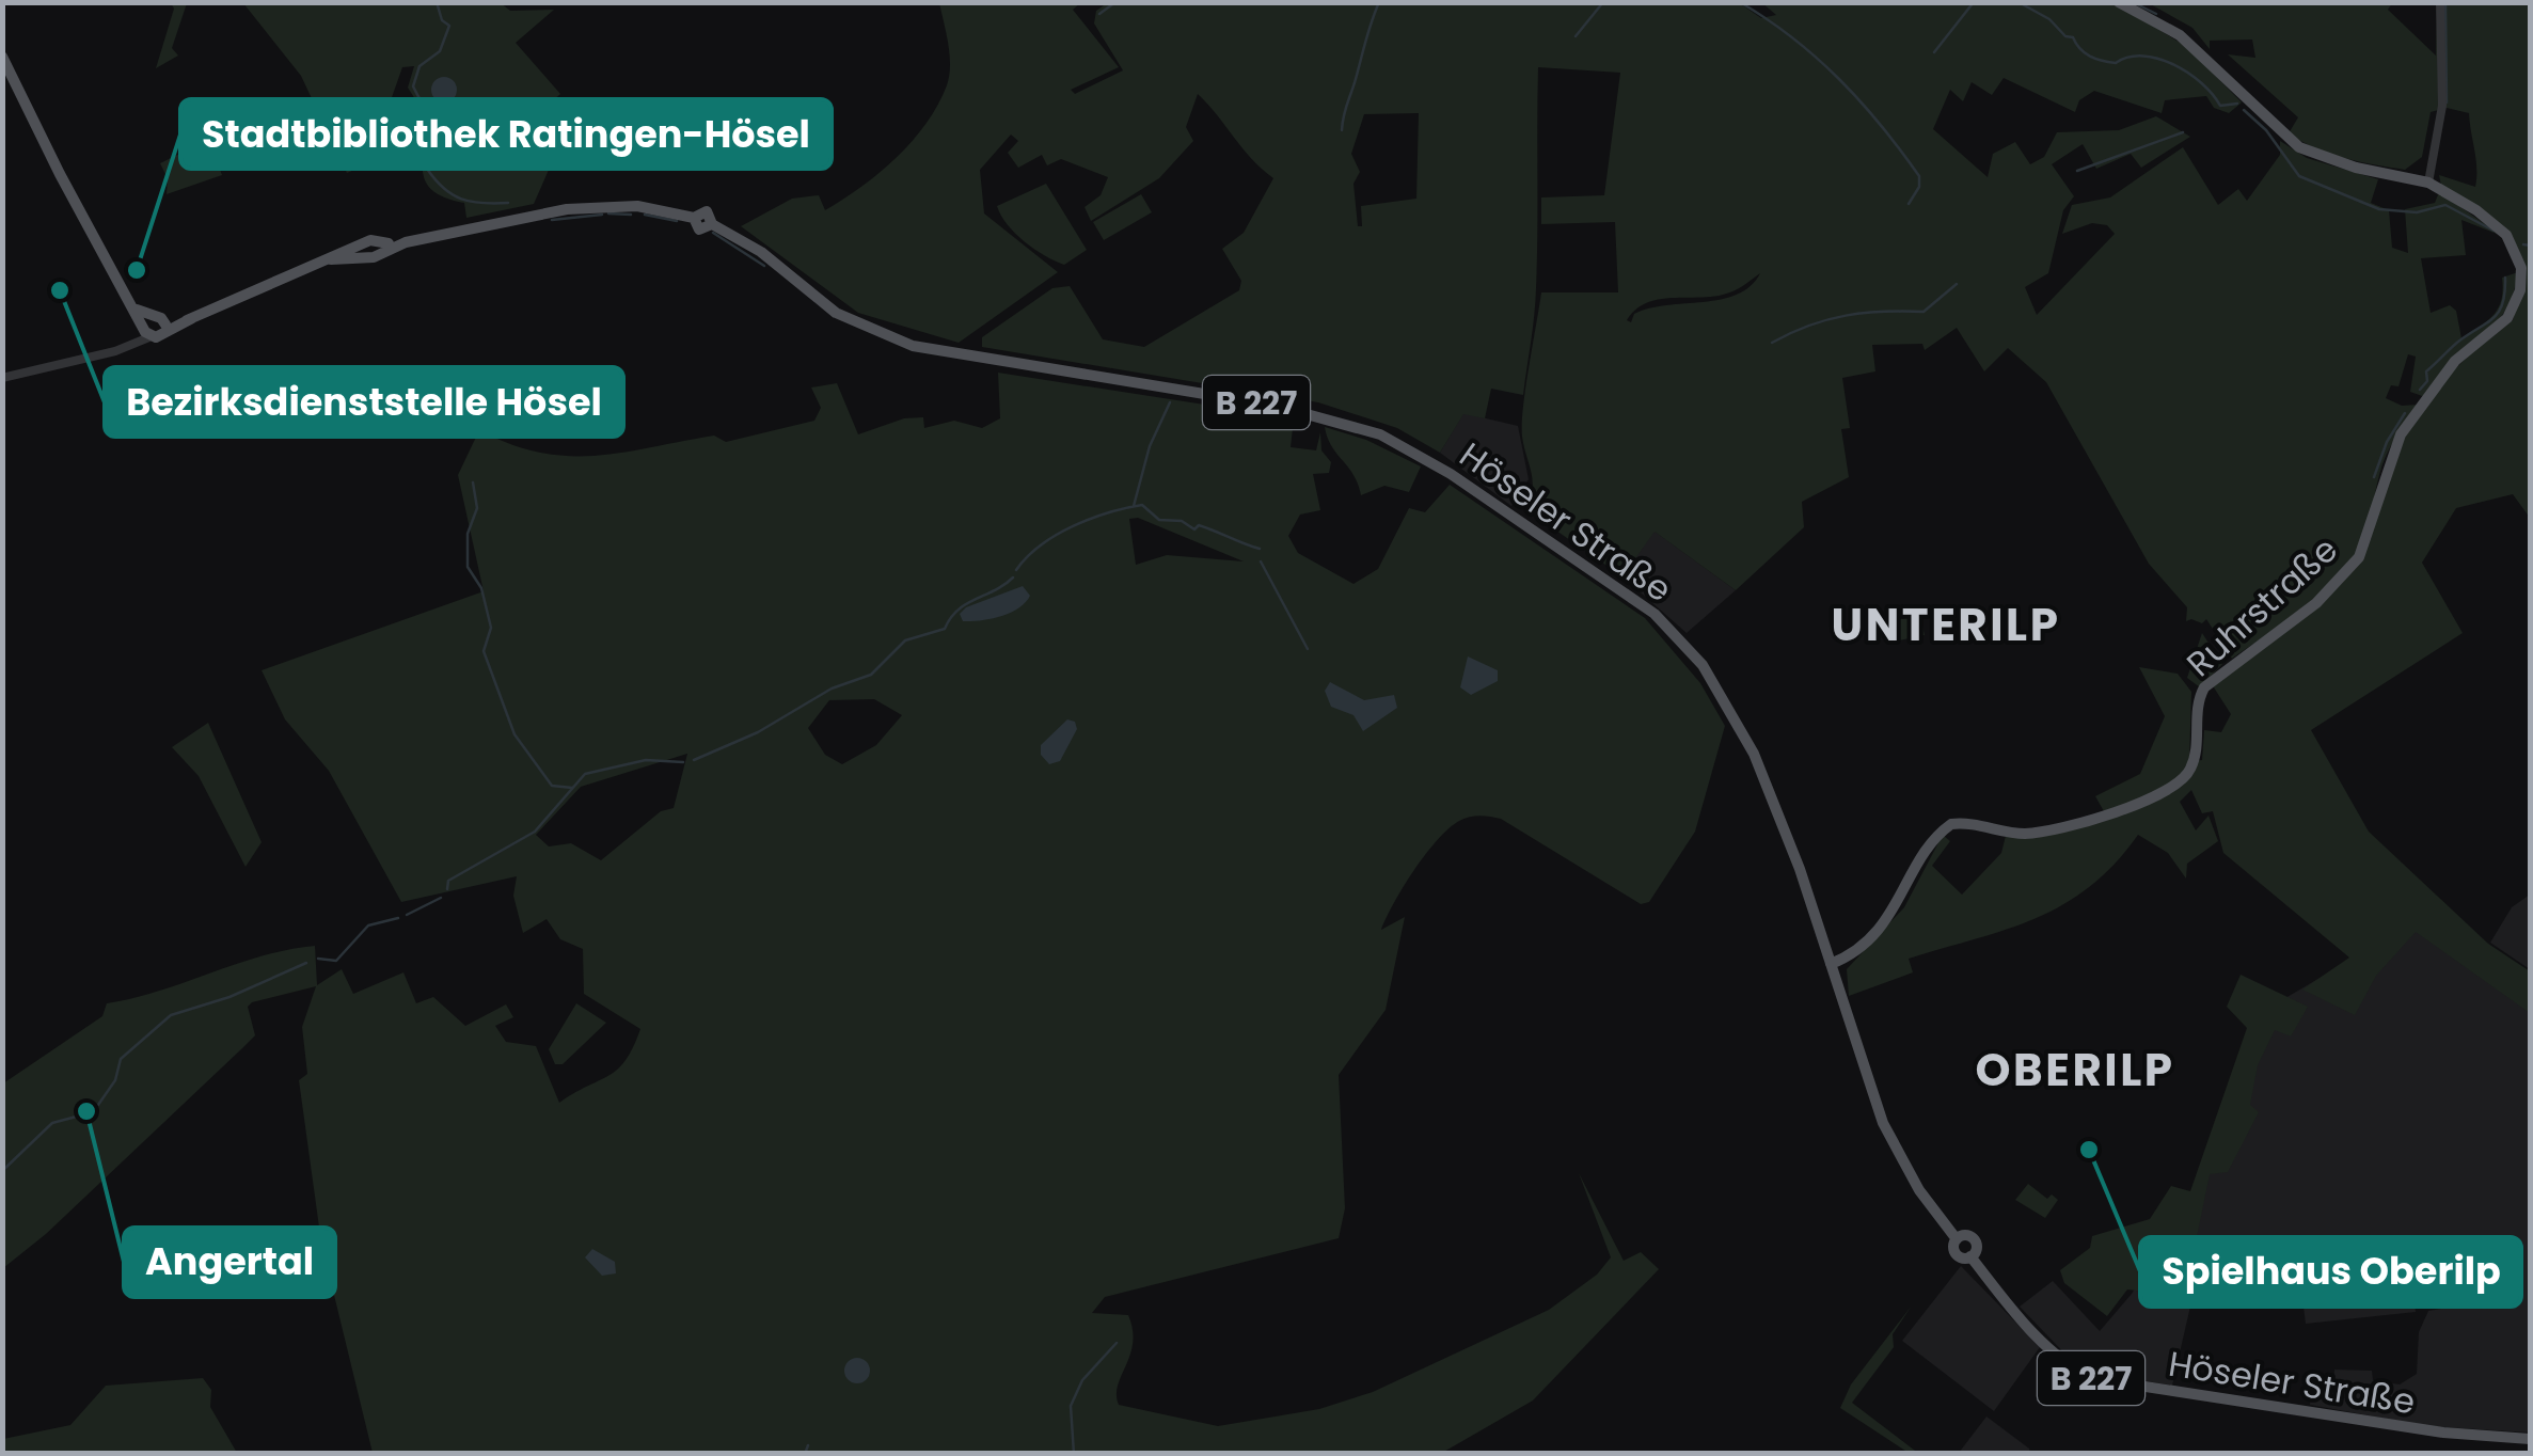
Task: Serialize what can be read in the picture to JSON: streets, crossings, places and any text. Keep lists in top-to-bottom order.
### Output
{
  "streets": {
    "main road": ["B 227", "Höseler Straße", "Ruhrstraße"]
  },
  "crossings": [
    ["Höseler Straße", "Ruhrstraße"]
  ],
  "districts": ["UNTERILP", "OBERILP"],
  "places": [
    "Stadtbibliothek Ratingen-Hösel",
    "Bezirksdienststelle Hösel",
    "Angertal",
    "Spielhaus Oberilp"
  ]
}
